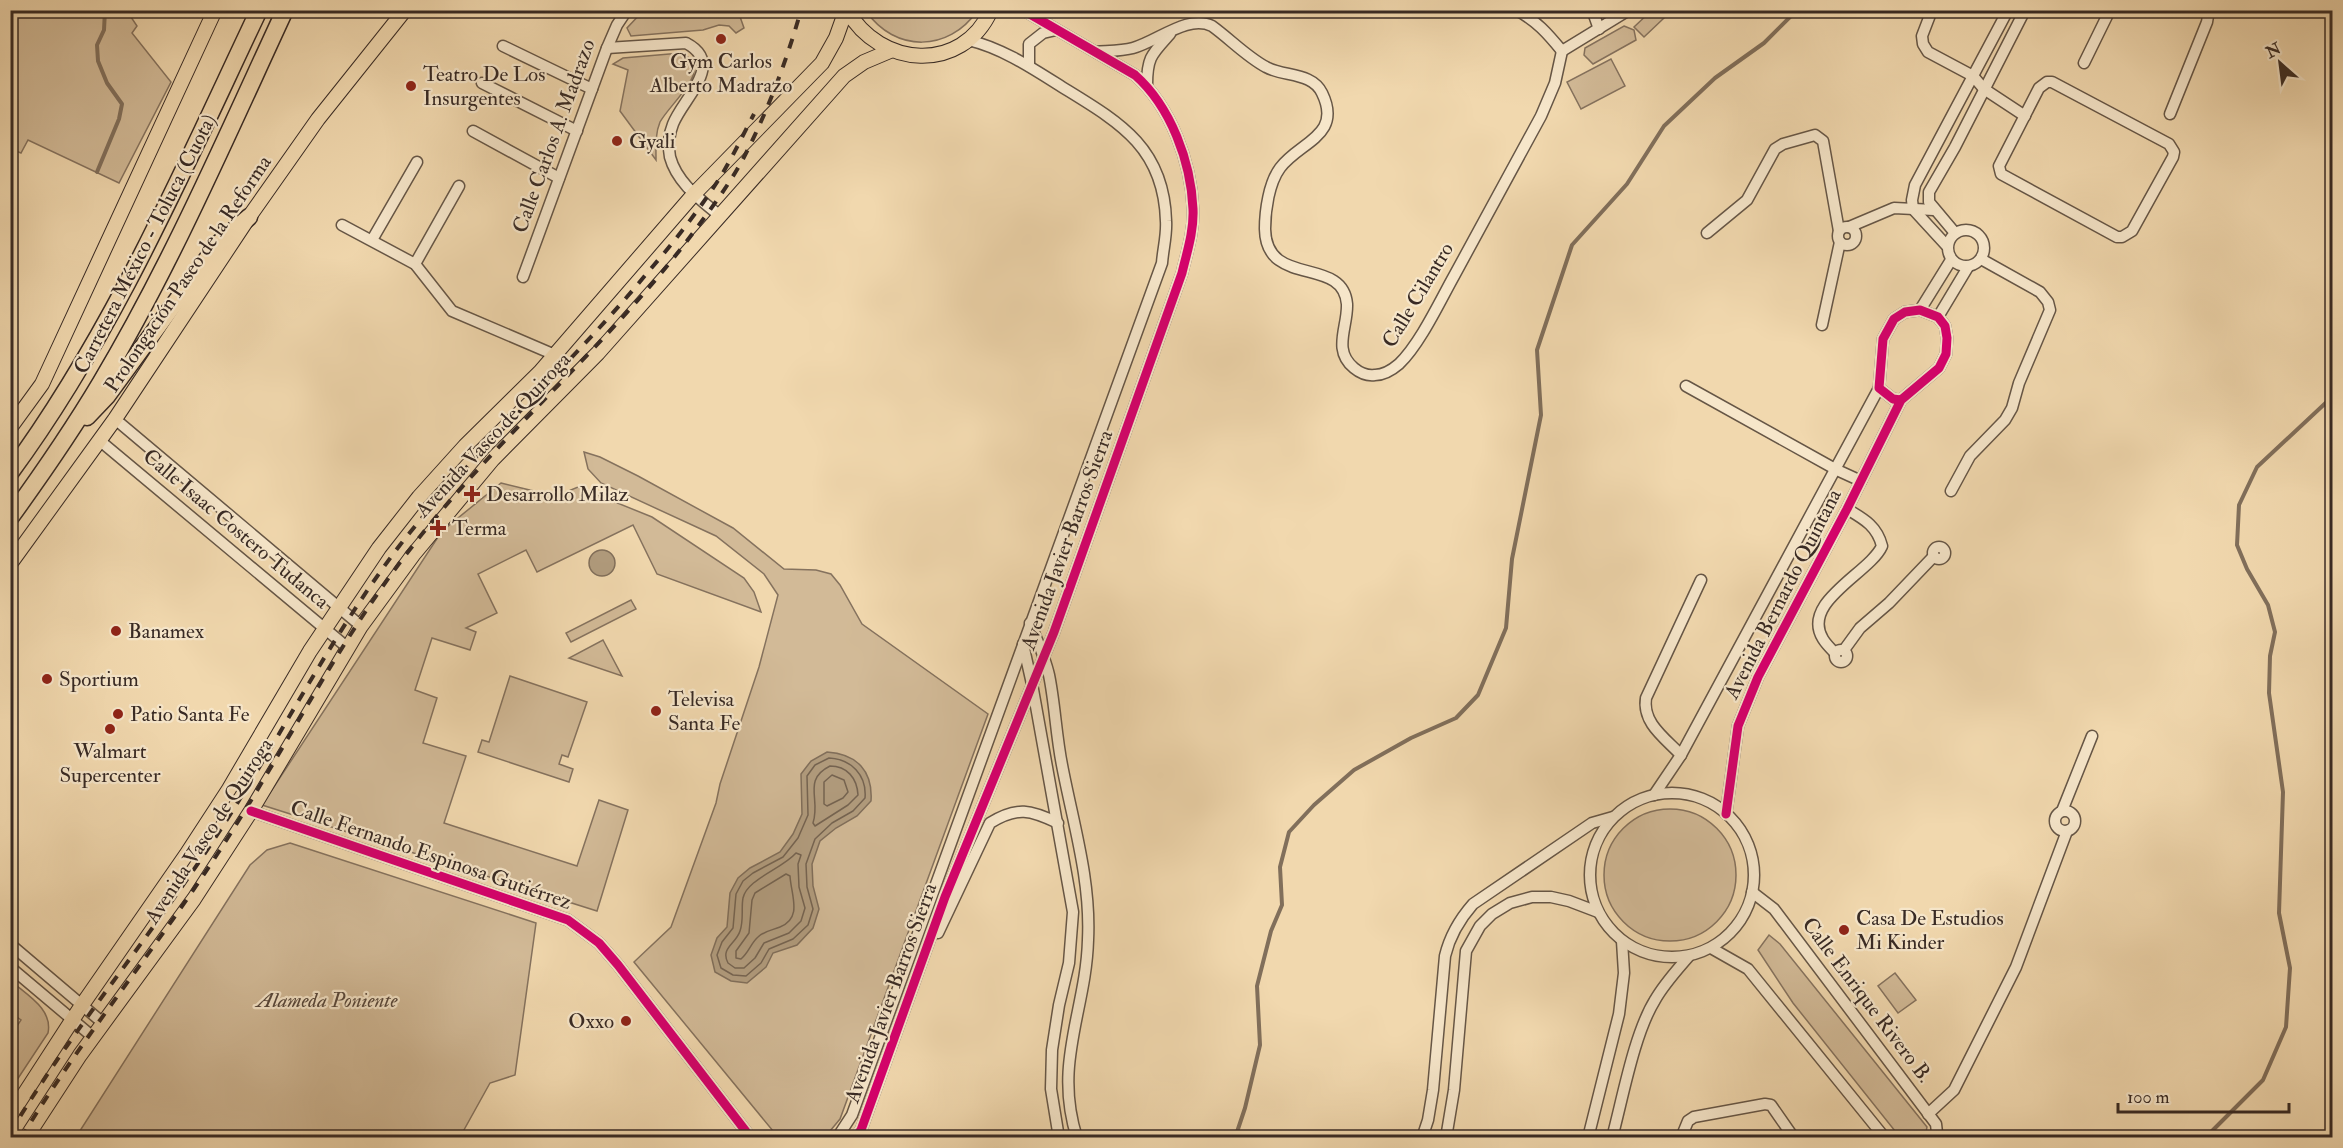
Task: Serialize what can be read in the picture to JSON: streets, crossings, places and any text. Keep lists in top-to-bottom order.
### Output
{
  "streets": {
    "highway": ["Carretera México - Toluca (Cuota)"],
    "main road": ["Prolongación Paseo de la Reforma", "Avenida Vasco de Quiroga"],
    "street": [
      "Calle Carlos A. Madrazo",
      "Calle Cilantro",
      "Calle Isaac Costero Tudanca",
      "Avenida Javier Barros Sierra",
      "Avenida Bernardo Quintana",
      "Calle Fernando Espinosa Gutiérrez",
      "Calle Enrique Rivero B."
    ]
  },
  "crossings": [
    ["Prolongación Paseo de la Reforma", "Calle Isaac Costero Tudanca"],
    ["Calle Cilantro", "Avenida Javier Barros Sierra"],
    ["Avenida Vasco de Quiroga", "Calle Isaac Costero Tudanca"],
    ["Avenida Vasco de Quiroga", "Calle Fernando Espinosa Gutiérrez"],
    ["Avenida Bernardo Quintana", "Calle Enrique Rivero B."]
  ],
  "parks": ["Alameda Poniente"],
  "places": {
    "other": [
      "Gym Carlos Alberto Madrazo",
      "Teatro De Los Insurgentes",
      "Gyali",
      "Banamex",
      "Sportium",
      "Televisa Santa Fe",
      "Patio Santa Fe",
      "Walmart Supercenter",
      "Casa De Estudios Mi Kinder",
      "Oxxo"
    ],
    "health": ["Desarrollo Milaz", "Terma"]
  },
  "scale_bar": "100 m",
  "north": "top left"
}
